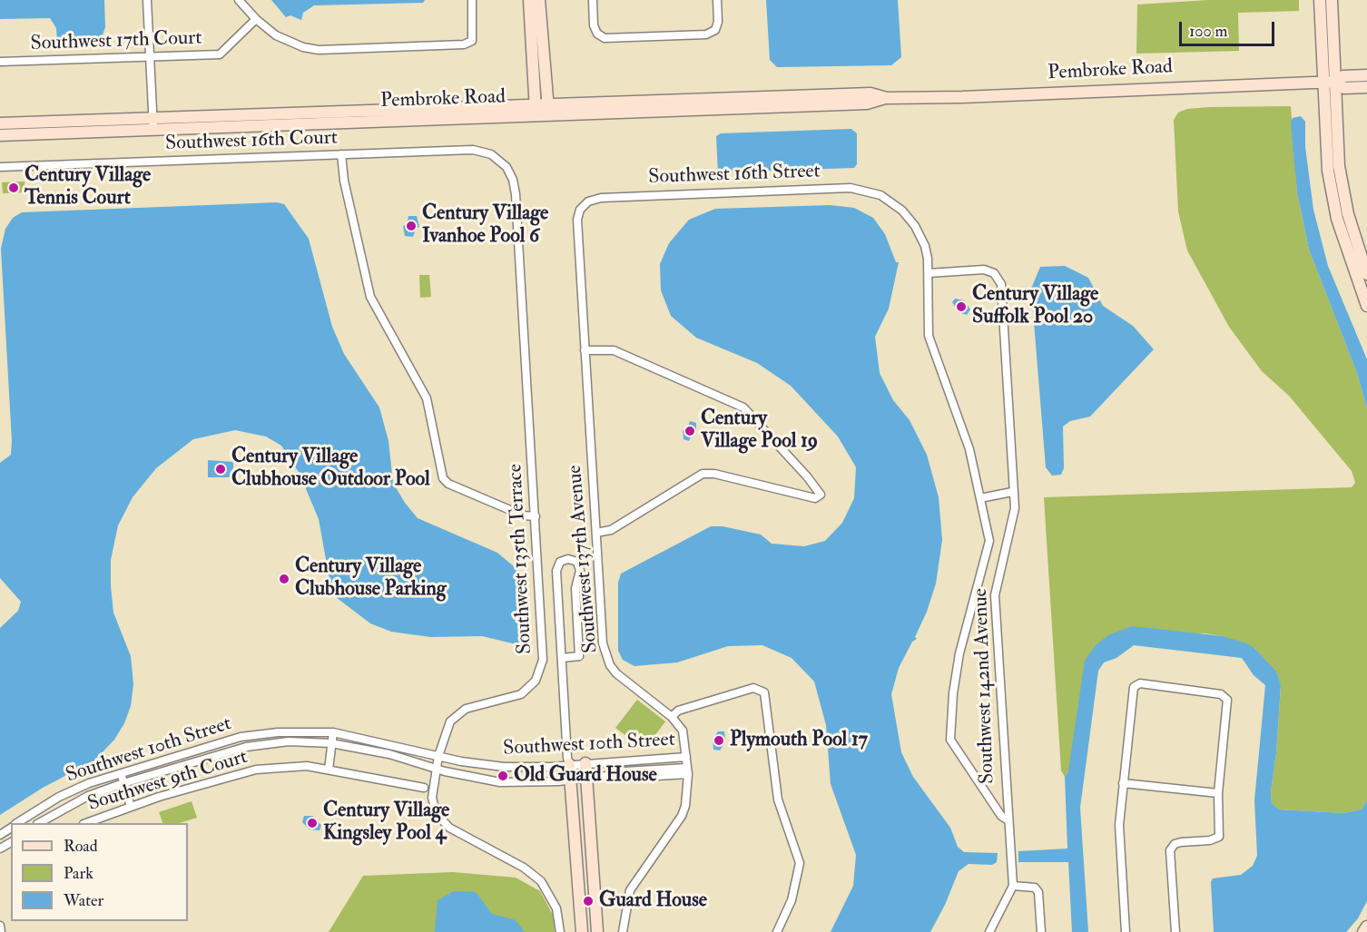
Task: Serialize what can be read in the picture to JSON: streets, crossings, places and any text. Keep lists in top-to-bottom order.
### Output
{
  "streets": {
    "main road": ["Pembroke Road"],
    "street": [
      "Southwest 17th Court",
      "Southwest 16th Court",
      "Southwest 16th Street",
      "Southwest 135th Terrace",
      "Southwest 137th Avenue",
      "Southwest 142nd Avenue",
      "Southwest 10th Street",
      "Southwest 9th Court"
    ]
  },
  "crossings": [
    ["Southwest 16th Court", "Southwest 135th Terrace"],
    ["Southwest 16th Street", "Southwest 137th Avenue"],
    ["Southwest 16th Street", "Southwest 142nd Avenue"],
    ["Southwest 135th Terrace", "Southwest 10th Street"],
    ["Southwest 137th Avenue", "Southwest 10th Street"]
  ],
  "places": [
    "Century Village Tennis Court",
    "Century Village Ivanhoe Pool 6",
    "Century Village Suffolk Pool 20",
    "Century Village Pool 19",
    "Century Village Clubhouse Outdoor Pool",
    "Century Village Clubhouse Parking",
    "Plymouth Pool 17",
    "Old Guard House",
    "Century Village Kingsley Pool 4",
    "Guard House"
  ],
  "legend": ["Road", "Park", "Water"],
  "scale_bar": "100 m"
}
